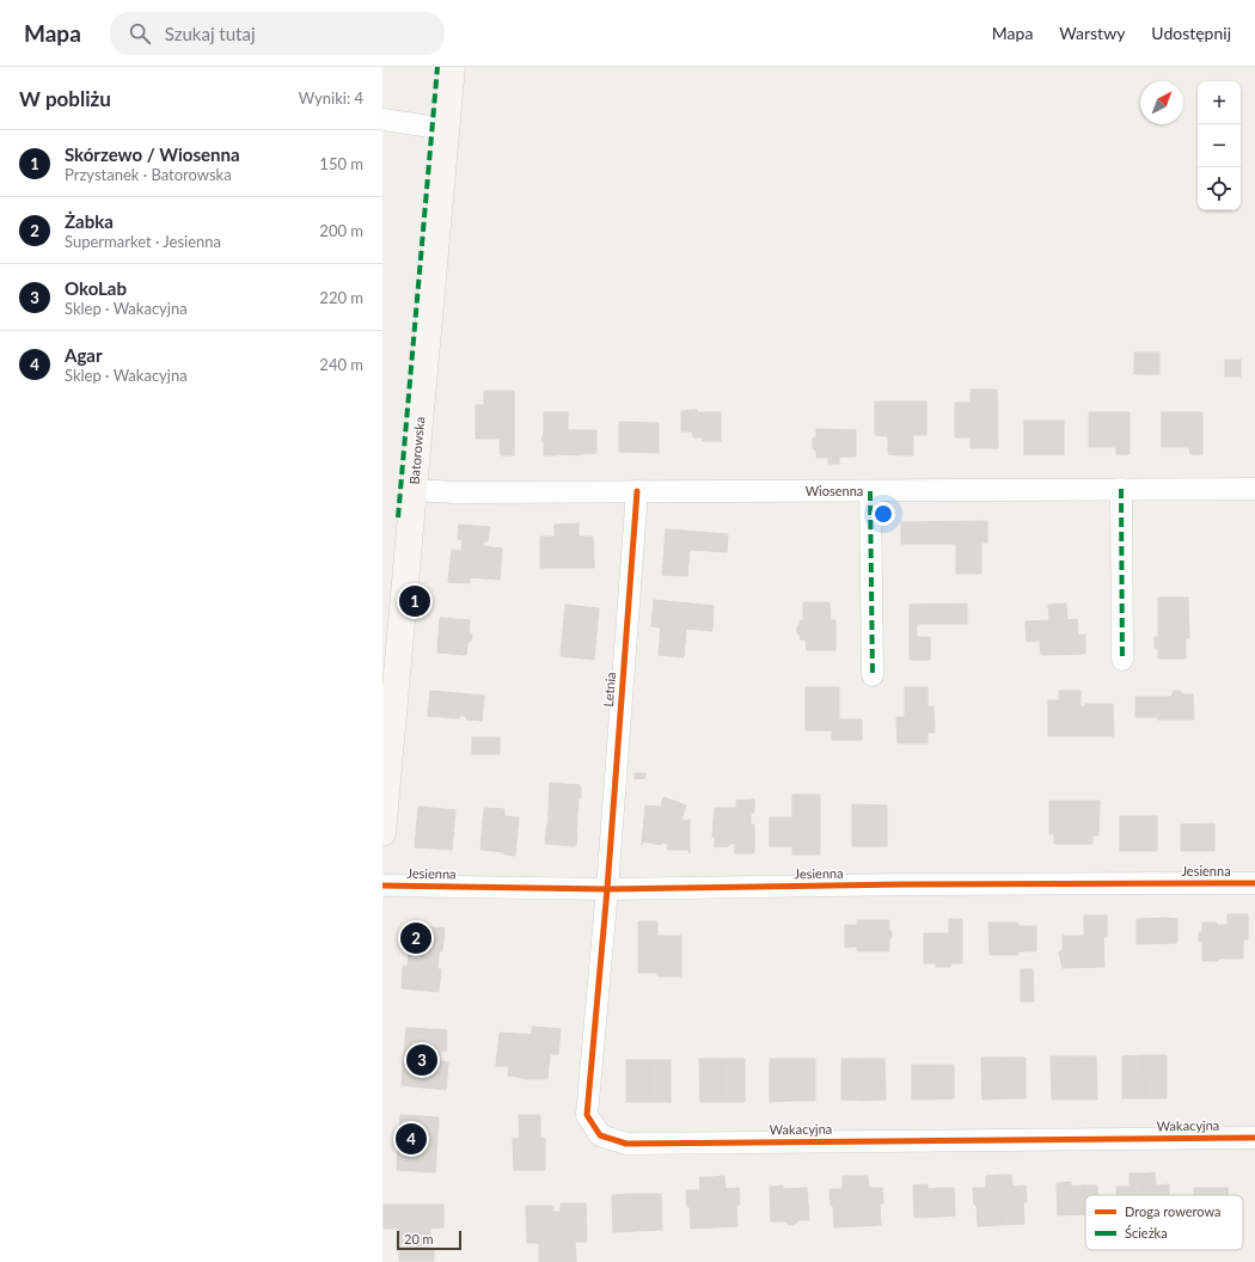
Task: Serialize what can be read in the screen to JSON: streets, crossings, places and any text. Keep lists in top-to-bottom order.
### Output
{
  "streets": {
    "street": [
      "Batorowska",
      "Wiosenna",
      "Letnia",
      "Jesienna",
      "Wakacyjna"
    ]
  },
  "crossings": [
    ["Batorowska", "Wiosenna"],
    ["Wiosenna", "Letnia"],
    ["Letnia", "Jesienna"],
    ["Letnia", "Wakacyjna"],
    ["Jesienna", "Wakacyjna"]
  ],
  "legend": ["Droga rowerowa", "Ścieżka"],
  "scale_bar": "20 m",
  "north": "top right",
  "page": {
    "header": "Mapa",
    "search": "Szukaj tutaj",
    "nav": ["Mapa", "Warstwy", "Udostępnij"],
    "heading": ["W pobliżu", "Wyniki: 4"],
    "map_buttons": ["+", "−"],
    "list": [
      {
        "mark": "1",
        "name": "Skórzewo / Wiosenna",
        "note": "Przystanek · Batorowska",
        "value": "150 m"
      },
      {
        "mark": "2",
        "name": "Żabka",
        "note": "Supermarket · Jesienna",
        "value": "200 m"
      },
      {
        "mark": "3",
        "name": "OkoLab",
        "note": "Sklep · Wakacyjna",
        "value": "220 m"
      },
      {
        "mark": "4",
        "name": "Agar",
        "note": "Sklep · Wakacyjna",
        "value": "240 m"
      }
    ],
    "pins": [
      "1",
      "2",
      "3",
      "4"
    ],
    "scale": "20 m"
  }
}
